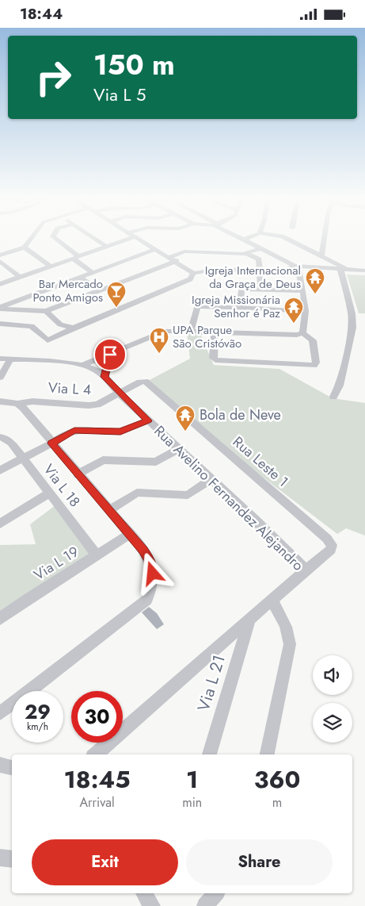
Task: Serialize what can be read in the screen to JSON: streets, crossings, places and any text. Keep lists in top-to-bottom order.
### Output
{
  "streets": {
    "street": [
      "Via L 4",
      "Rua Leste 1",
      "Via L 18",
      "Rua Avelino Fernandez Alejandro",
      "Via L 19",
      "Via L 21"
    ]
  },
  "crossings": [
    ["Via L 4", "Rua Leste 1"],
    ["Via L 4", "Rua Avelino Fernandez Alejandro"],
    ["Rua Leste 1", "Rua Avelino Fernandez Alejandro"],
    ["Via L 18", "Via L 19"],
    ["Rua Avelino Fernandez Alejandro", "Via L 21"]
  ],
  "places": {
    "temple": ["Igreja Internacional da Graça de Deus", "Igreja Missionária Senhor é Paz", "Bola de Neve"],
    "bar": ["Bar Mercado Ponto Amigos"],
    "hospital": ["UPA Parque São Cristóvão"]
  },
  "page": {
    "status": "18:44",
    "turn": ["150 m", "Via L 5"],
    "speed": "29 km/h",
    "limit": "30",
    "eta": [
      "18:45",
      "Arrival",
      "1",
      "min",
      "360",
      "m"
    ],
    "buttons": ["Exit", "Share"]
  }
}
